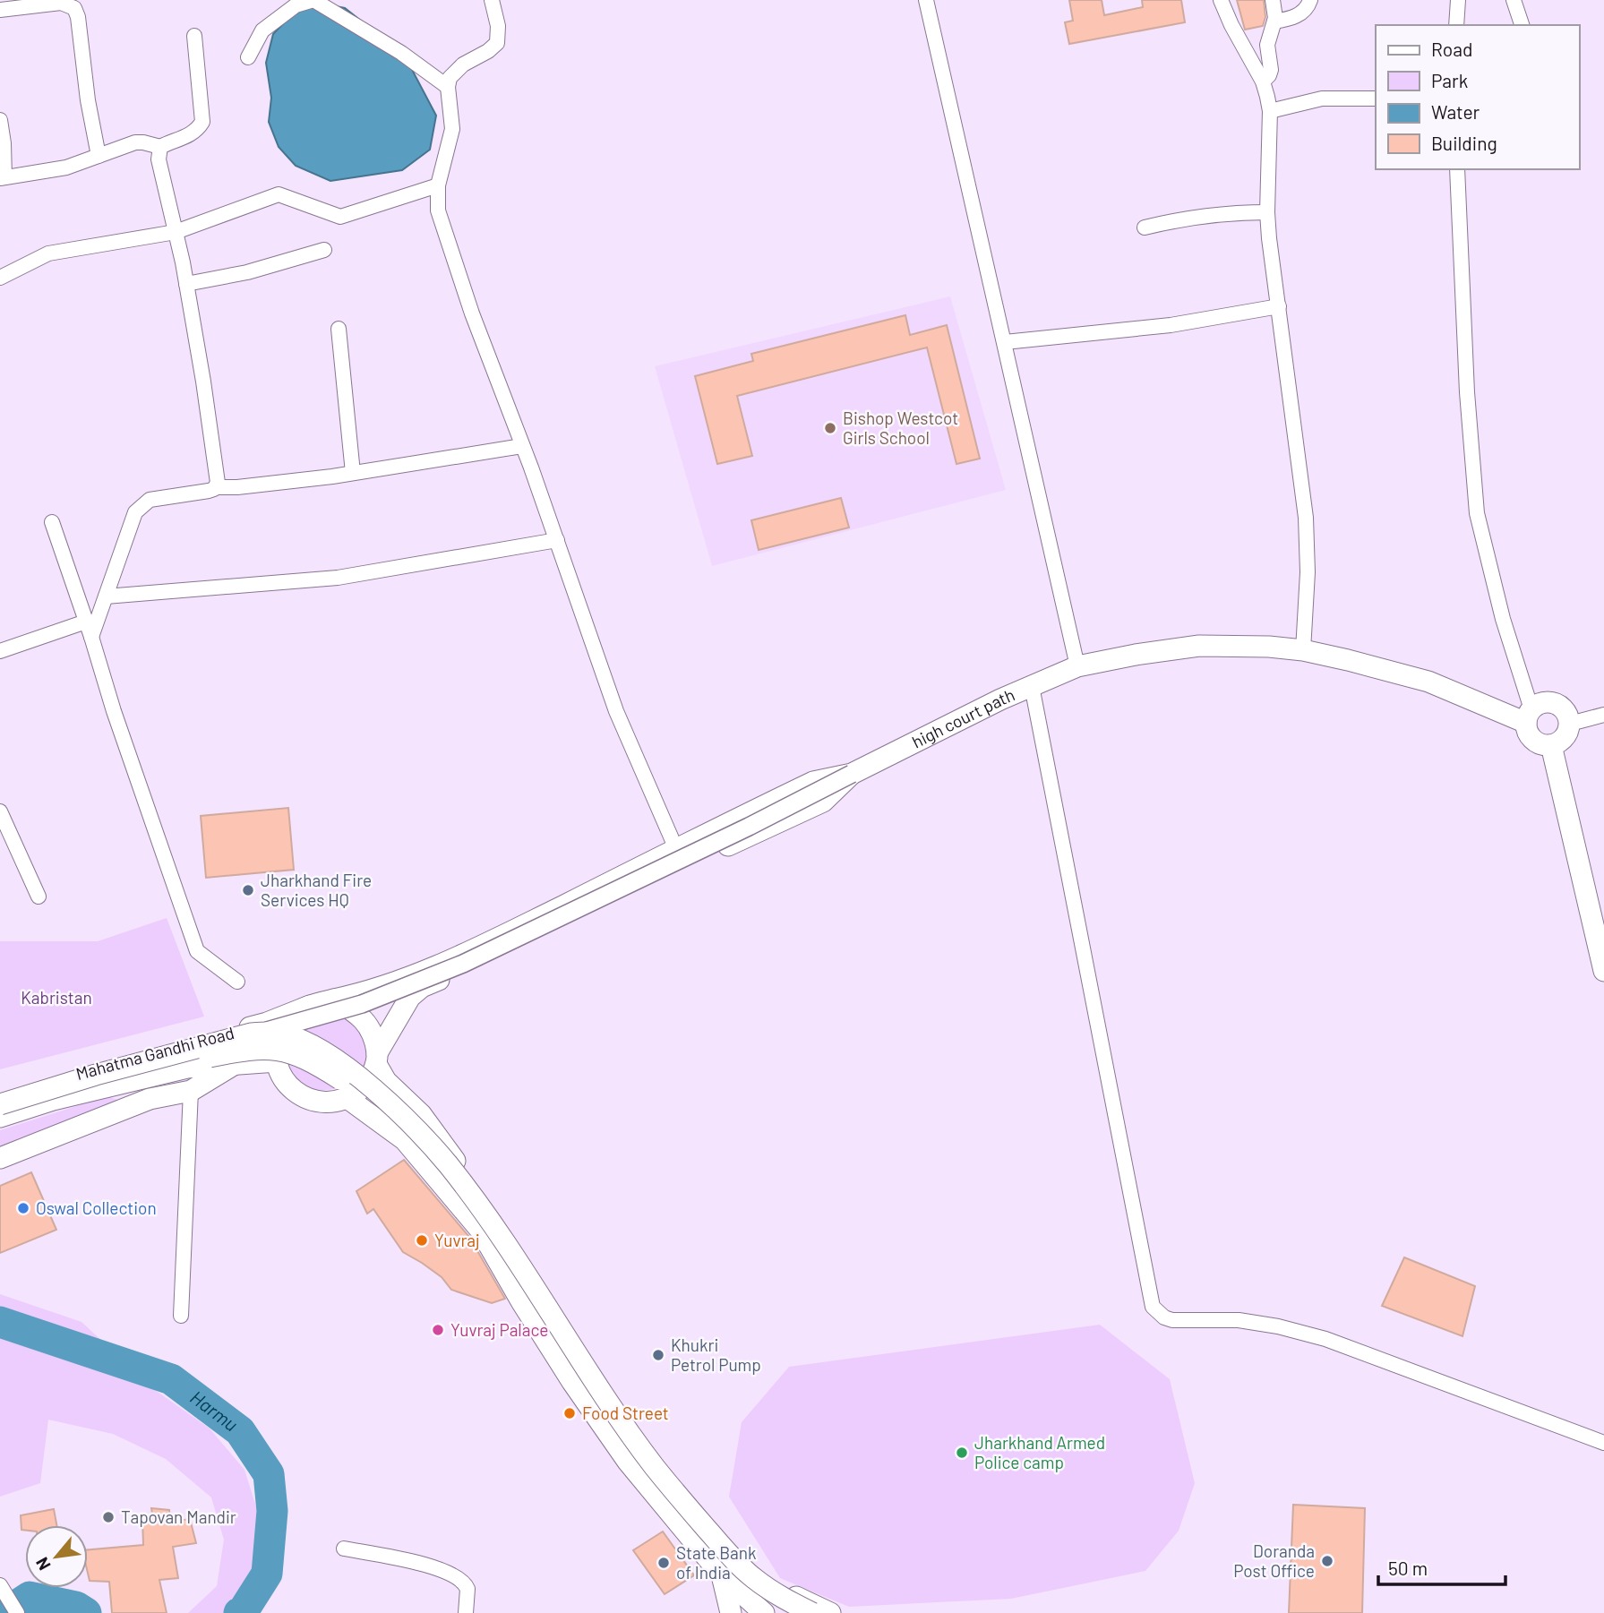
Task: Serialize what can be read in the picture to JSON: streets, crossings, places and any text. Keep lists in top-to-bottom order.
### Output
{
  "streets": {
    "main road": ["high court path", "Mahatma Gandhi Road"]
  },
  "water": ["Harmu"],
  "parks": ["Kabristan"],
  "places": [
    "Bishop Westcot Girls School",
    "Jharkhand Fire Services HQ",
    "Oswal Collection",
    "Yuvraj",
    "Yuvraj Palace",
    "Khukri Petrol Pump",
    "Food Street",
    "Jharkhand Armed Police camp",
    "Tapovan Mandir",
    "Doranda Post Office",
    "State Bank of India"
  ],
  "legend": [
    "Road",
    "Park",
    "Water",
    "Building"
  ],
  "scale_bar": "50 m",
  "north": "bottom left"
}
